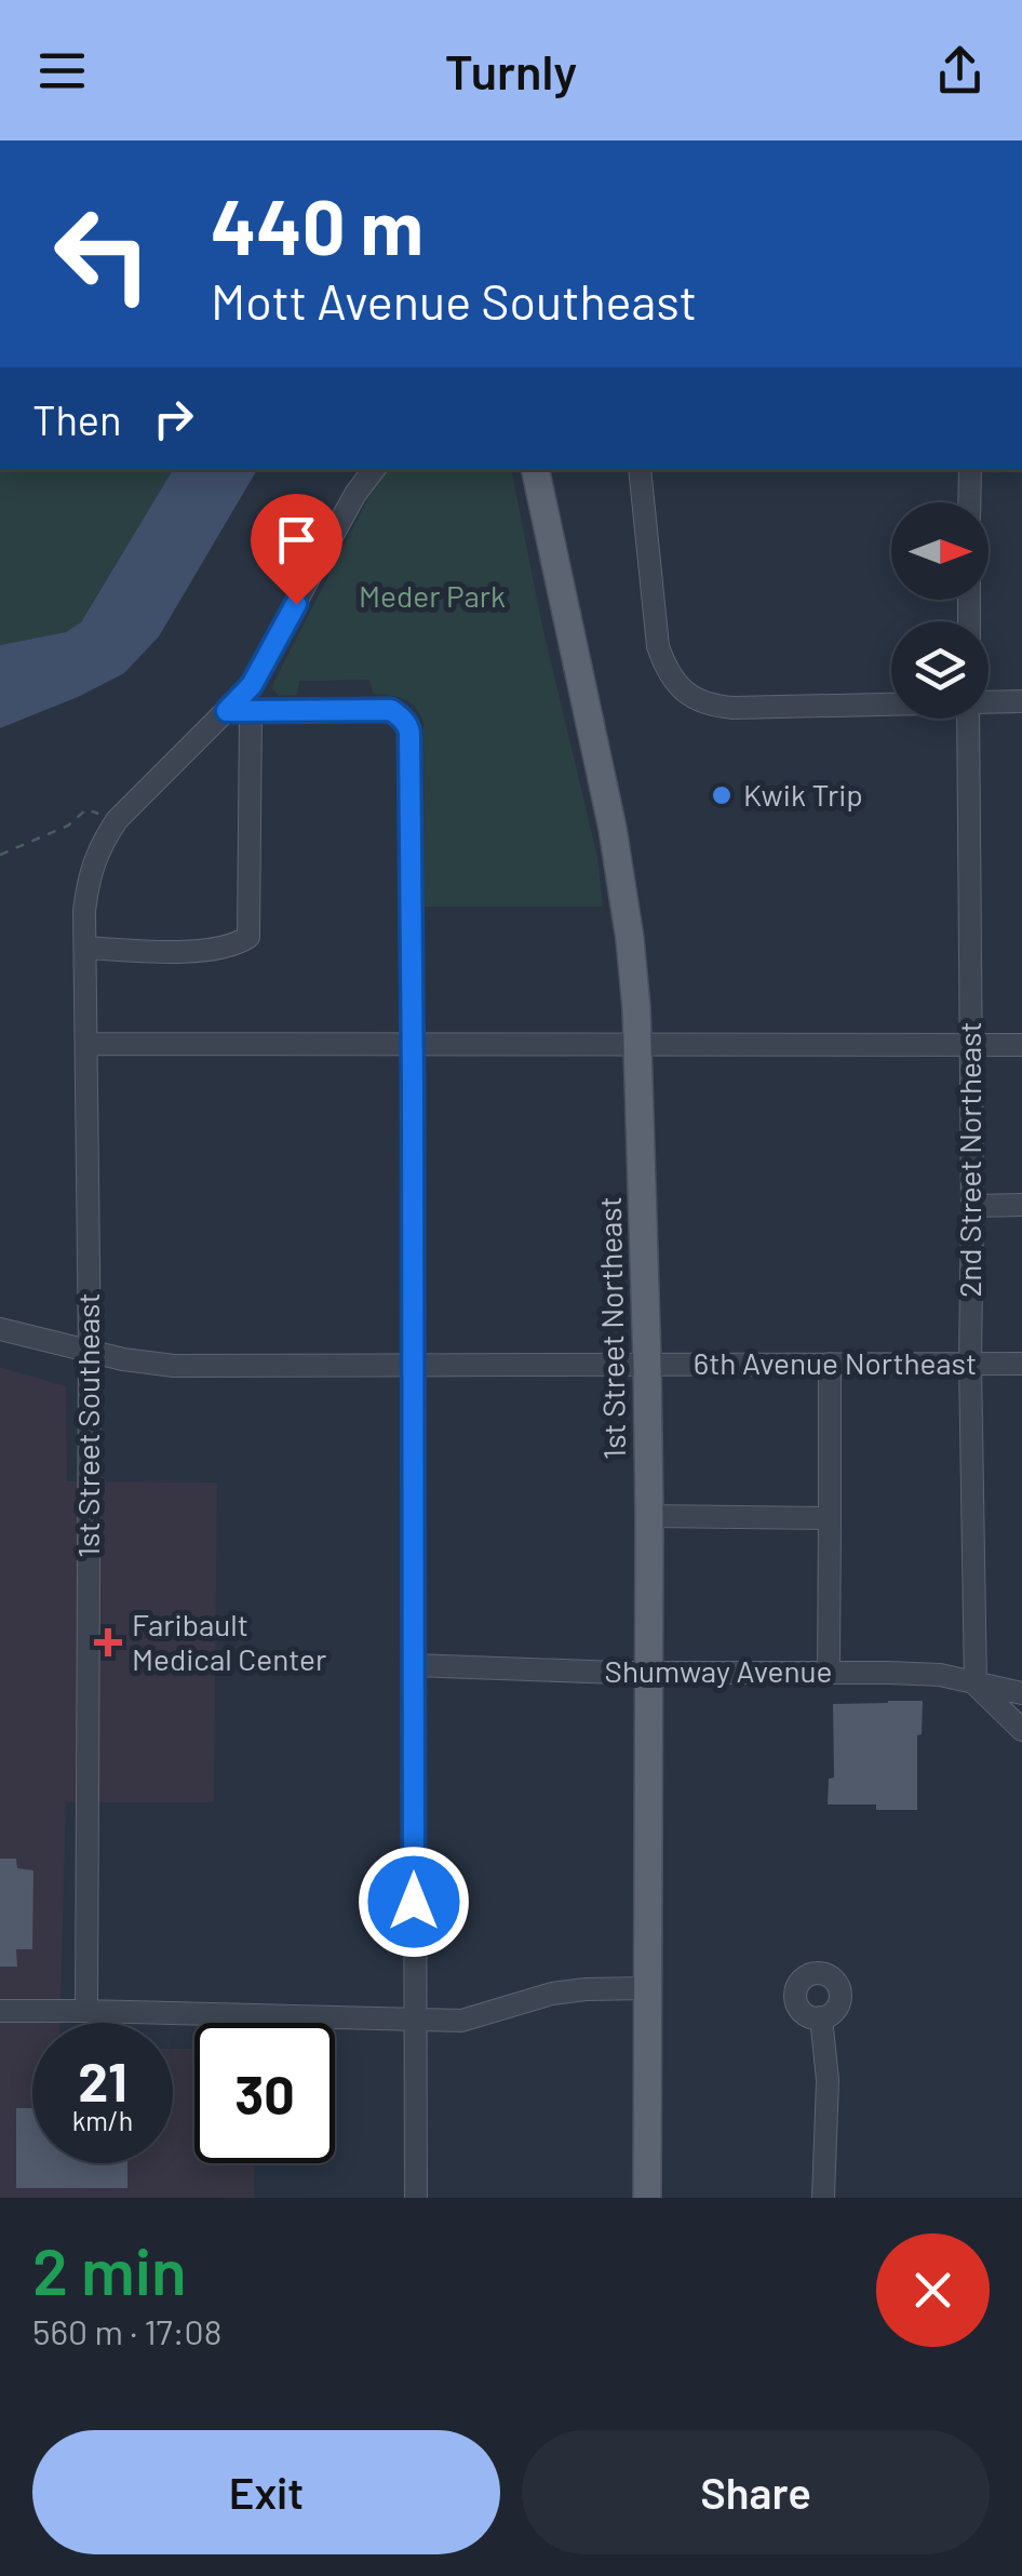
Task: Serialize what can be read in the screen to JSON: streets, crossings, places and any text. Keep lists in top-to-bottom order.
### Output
{
  "streets": {
    "main road": ["1st Street Northeast"],
    "street": [
      "2nd Street Northeast",
      "6th Avenue Northeast",
      "1st Street Southeast",
      "Shumway Avenue"
    ]
  },
  "crossings": [
    ["2nd Street Northeast", "6th Avenue Northeast"],
    ["2nd Street Northeast", "Shumway Avenue"],
    ["1st Street Northeast", "6th Avenue Northeast"],
    ["1st Street Northeast", "Shumway Avenue"],
    ["6th Avenue Northeast", "1st Street Southeast"]
  ],
  "parks": ["Meder Park"],
  "places": {
    "other": ["Kwik Trip"],
    "health": ["Faribault Medical Center"]
  },
  "north": "right",
  "page": {
    "header": "Turnly",
    "turn": ["440 m", "Mott Avenue Southeast"],
    "then": "Then",
    "speed": "21 km/h",
    "limit": "30",
    "heading": ["2 min", "560 m · 17:08"],
    "buttons": ["Exit", "Share"]
  }
}
